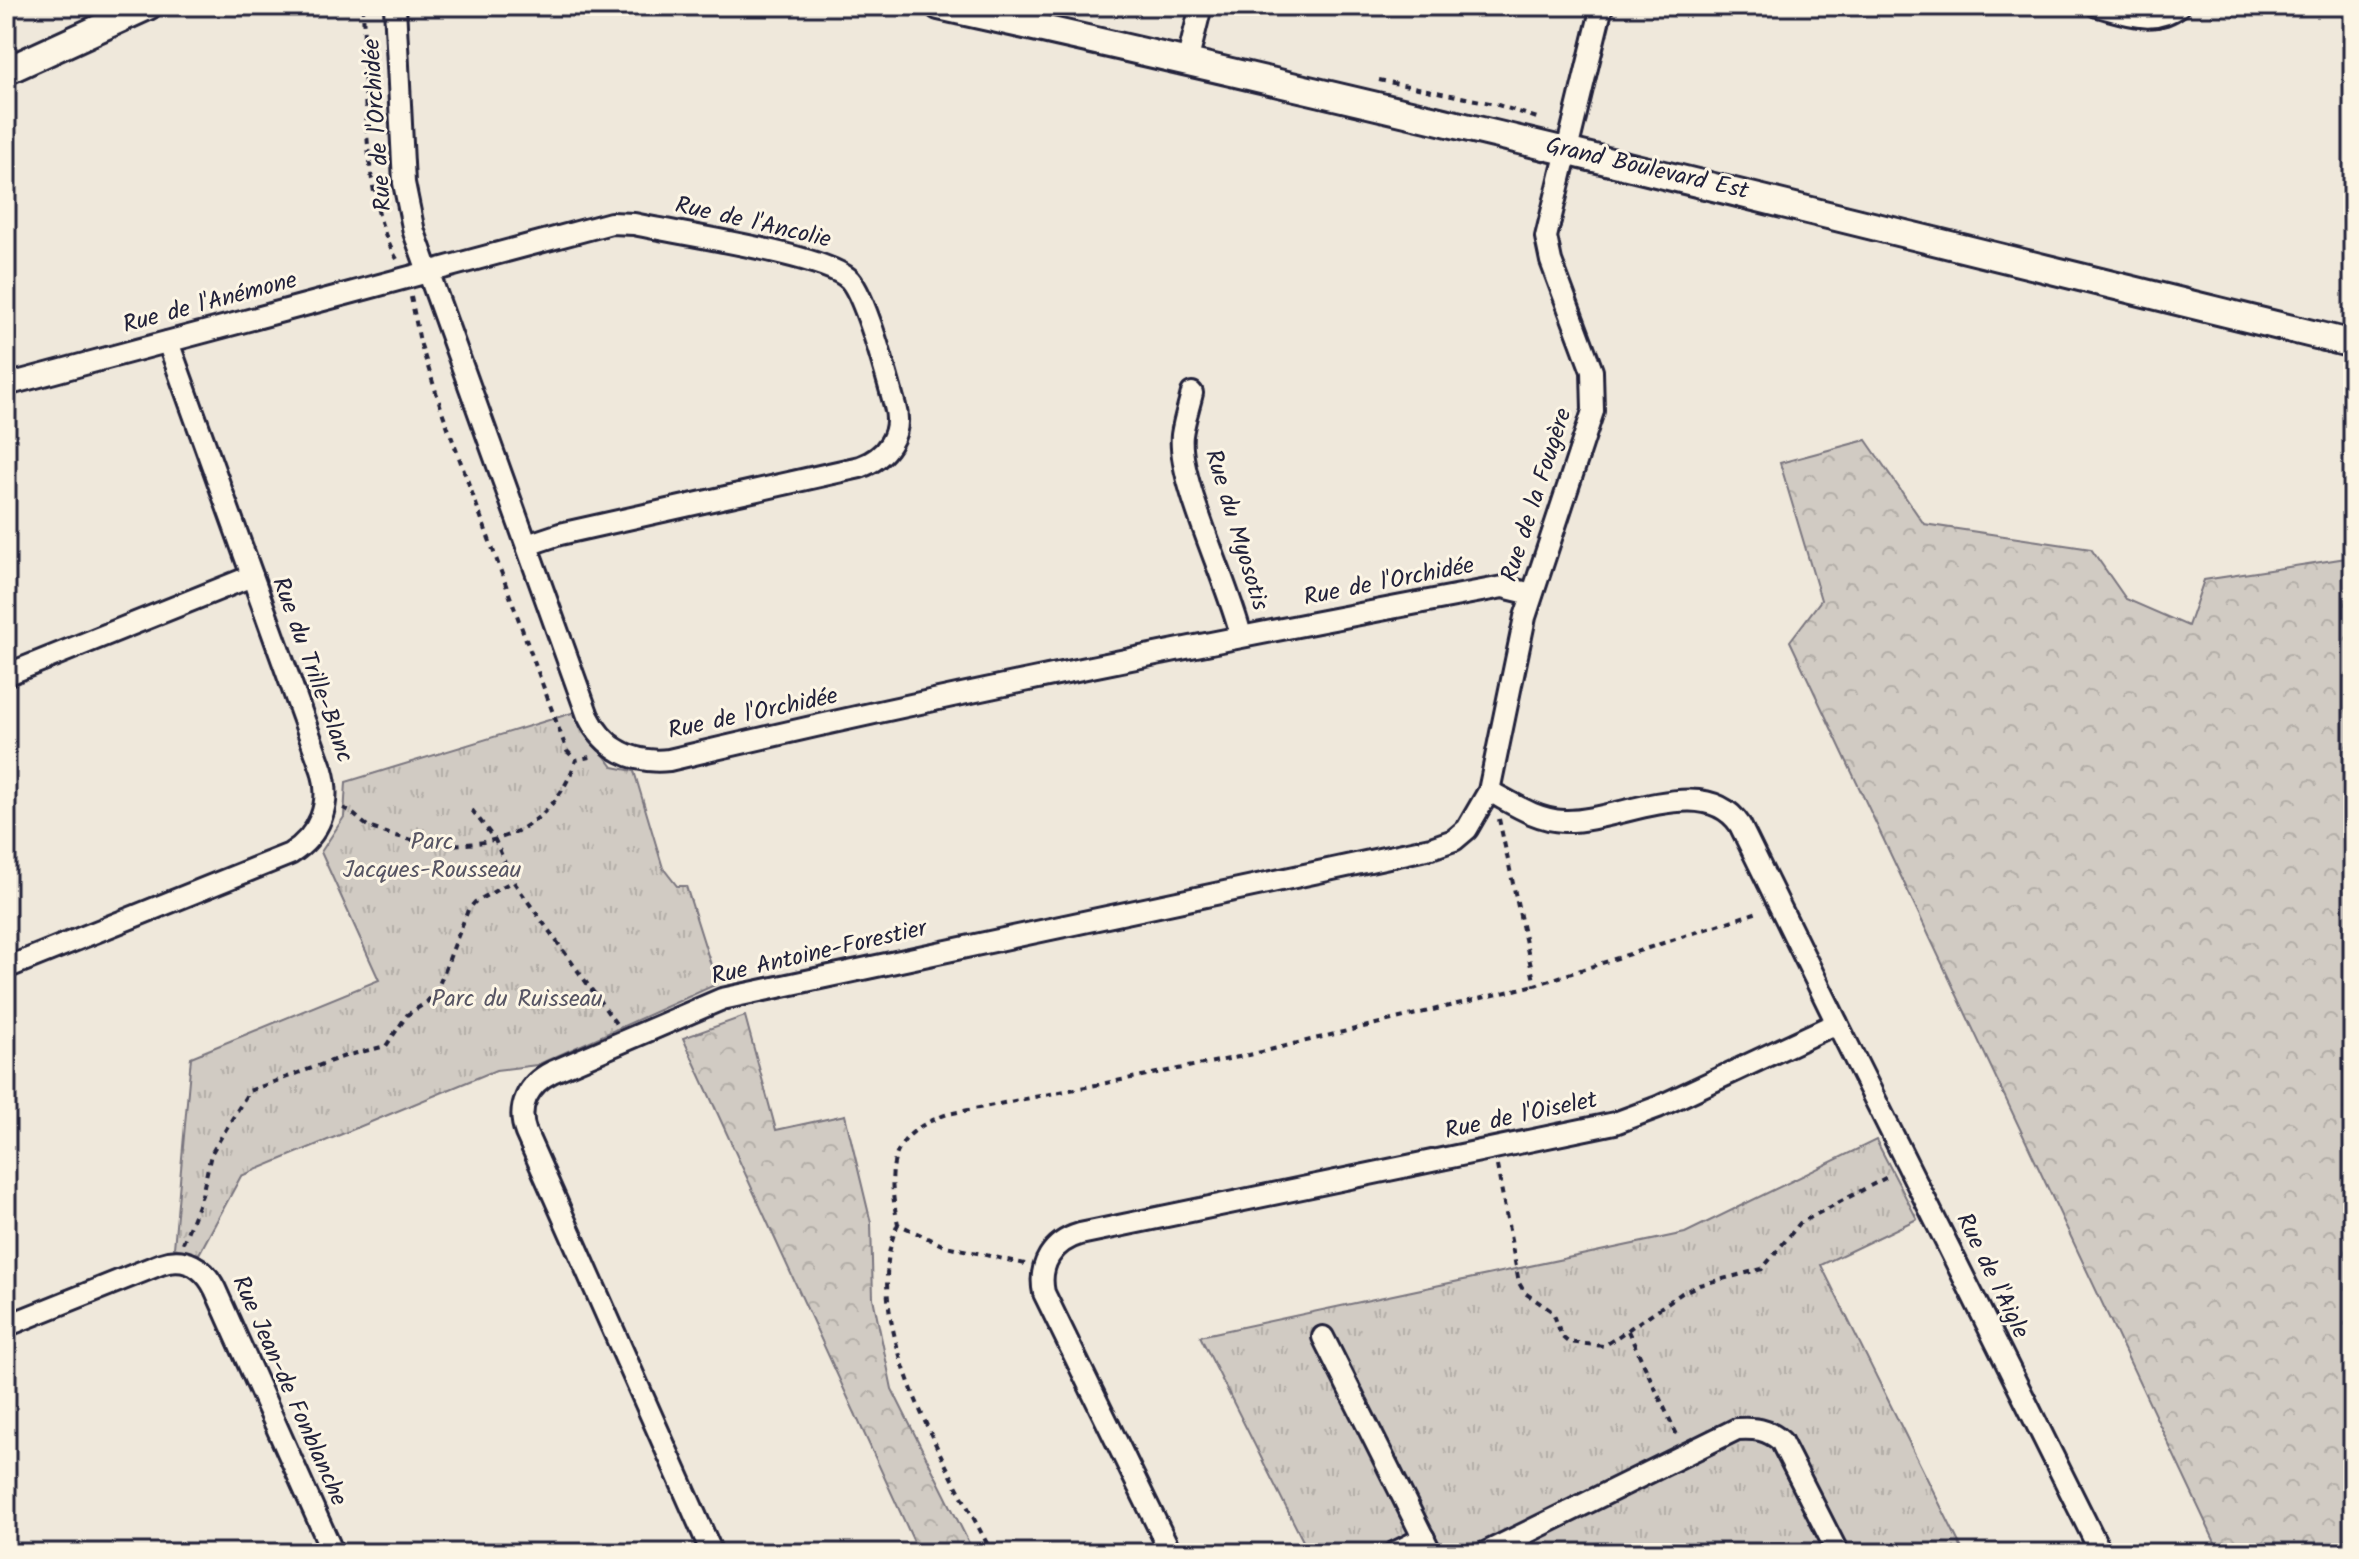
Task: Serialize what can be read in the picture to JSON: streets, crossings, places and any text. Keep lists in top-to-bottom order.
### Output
{
  "streets": {
    "street": [
      "Rue de l'Orchidée",
      "Grand Boulevard Est",
      "Rue de l'Ancolie",
      "Rue de l'Anémone",
      "Rue de la Fougère",
      "Rue du Myosotis",
      "Rue du Trille-Blanc",
      "Rue Antoine-Forestier",
      "Rue de l'Oiselet",
      "Rue de l'Aigle",
      "Rue Jean-de Fonblanche"
    ]
  },
  "crossings": [
    ["Rue de l'Orchidée", "Rue de l'Ancolie"],
    ["Rue de l'Orchidée", "Rue de l'Anémone"],
    ["Rue de l'Orchidée", "Rue de la Fougère"],
    ["Rue de l'Orchidée", "Rue du Myosotis"],
    ["Grand Boulevard Est", "Rue de la Fougère"],
    ["Rue de l'Ancolie", "Rue de l'Anémone"],
    ["Rue de l'Anémone", "Rue du Trille-Blanc"],
    ["Rue de la Fougère", "Rue Antoine-Forestier"],
    ["Rue de l'Oiselet", "Rue de l'Aigle"]
  ],
  "parks": ["Parc Jacques-Rousseau", "Parc du Ruisseau"]
}
